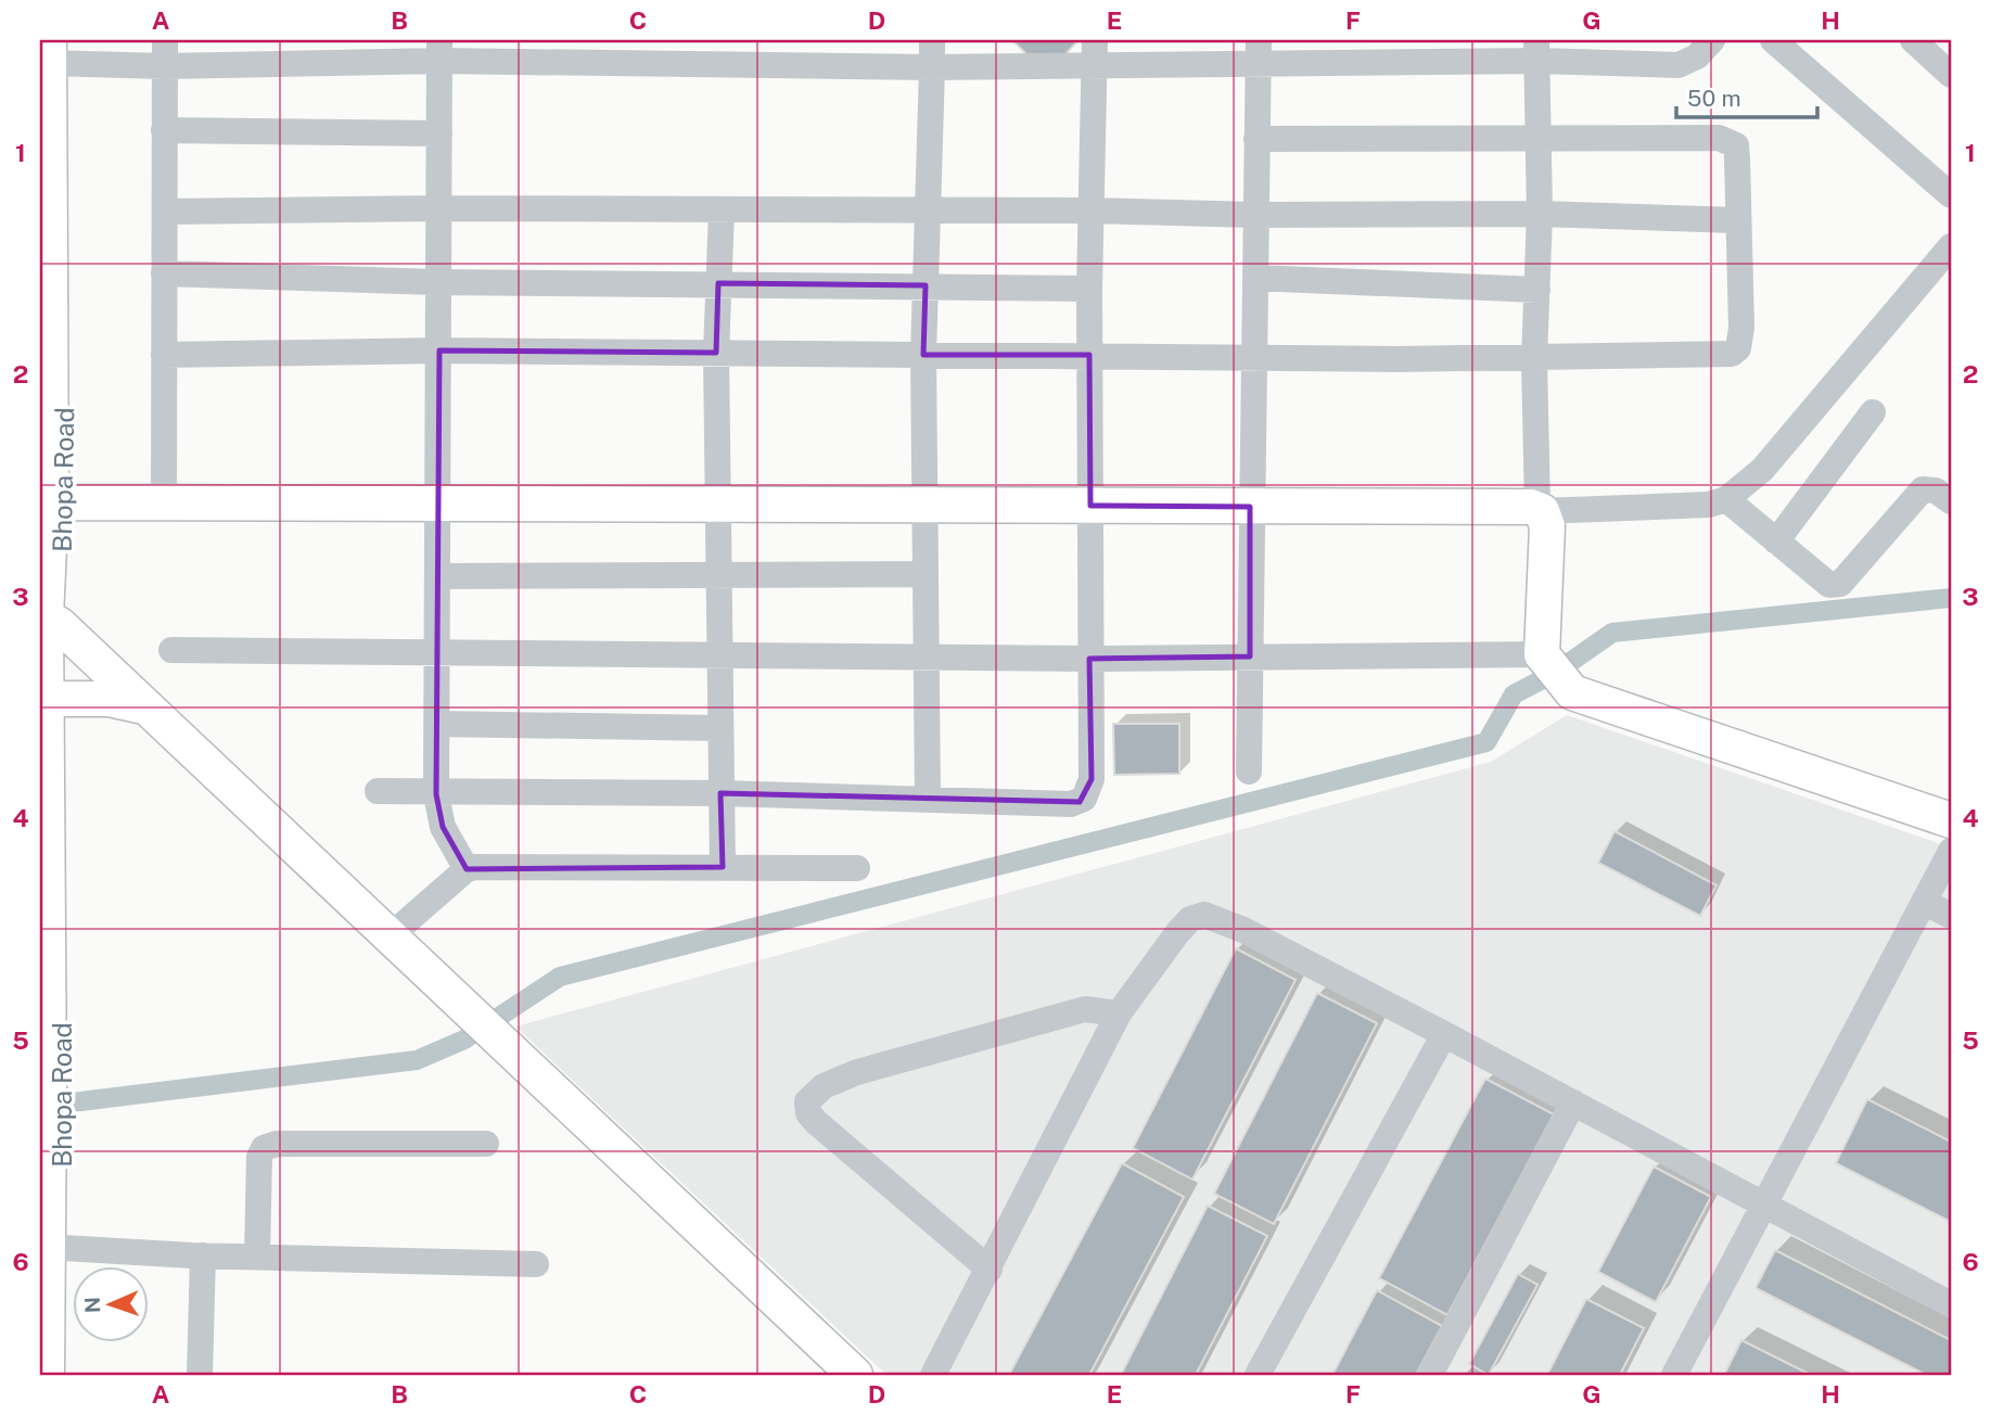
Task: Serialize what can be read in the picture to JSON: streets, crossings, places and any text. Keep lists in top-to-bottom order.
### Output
{
  "streets": {
    "main road": ["Bhopa Road"]
  },
  "scale_bar": "50 m",
  "north": "left",
  "grid": {
    "columns": [
      "A",
      "B",
      "C",
      "D",
      "E",
      "F",
      "G",
      "H"
    ],
    "rows": [
      "1",
      "2",
      "3",
      "4",
      "5",
      "6"
    ]
  }
}
